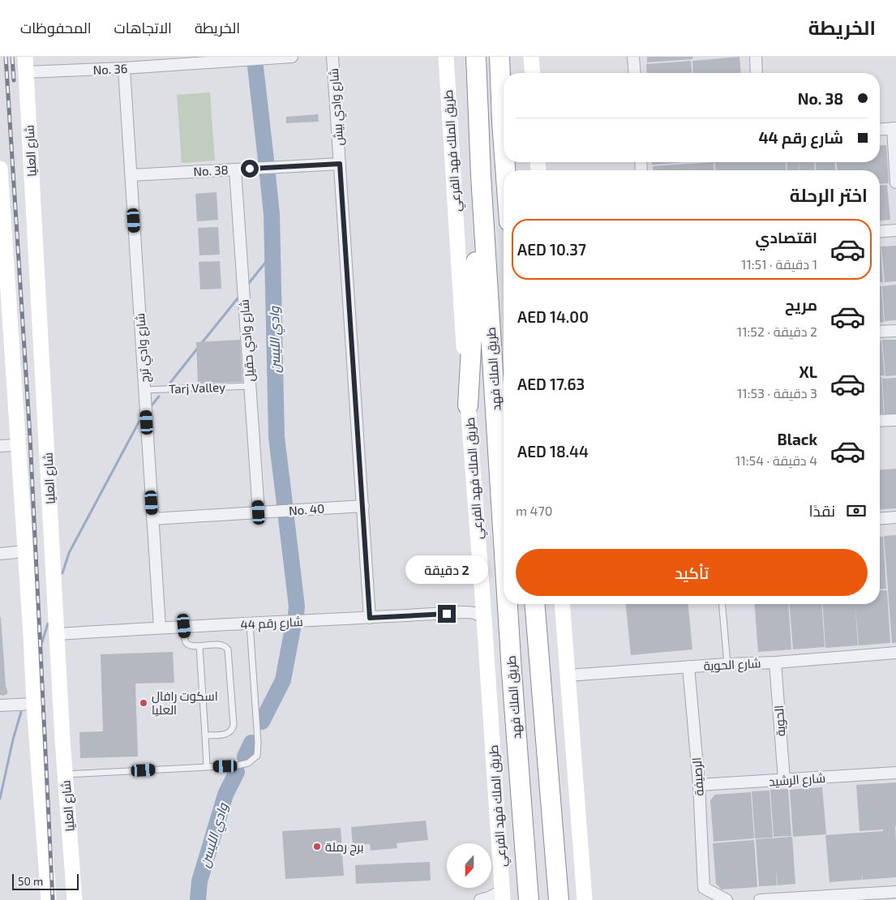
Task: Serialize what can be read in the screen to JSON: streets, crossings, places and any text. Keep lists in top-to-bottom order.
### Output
{
  "streets": {
    "highway": ["طريق الملك فهد"],
    "main road": ["شارع العليا", "طريق الملك فهد الفرعي"],
    "street": [
      "No. 36",
      "شارع وادي بيش",
      "No. 38",
      "شارع وادي حقيل",
      "شارع وادي ترج",
      "No. 40",
      "شارع رقم 44",
      "شارع الحوية",
      "الحوية",
      "الرصيفة",
      "شارع الرشيد"
    ],
    "lane": ["Tarj Valley"]
  },
  "crossings": [
    ["No. 36", "شارع العليا"],
    ["No. 36", "شارع وادي ترج"],
    ["شارع وادي بيش", "No. 38"],
    ["شارع وادي بيش", "No. 40"],
    ["شارع وادي بيش", "شارع رقم 44"],
    ["شارع العليا", "شارع رقم 44"],
    ["طريق الملك فهد الفرعي", "شارع رقم 44"],
    ["No. 38", "شارع وادي حقيل"],
    ["No. 38", "شارع وادي ترج"],
    ["شارع وادي حقيل", "Tarj Valley"],
    ["شارع وادي حقيل", "No. 40"],
    ["شارع وادي ترج", "Tarj Valley"],
    ["شارع وادي ترج", "No. 40"],
    ["شارع وادي ترج", "شارع رقم 44"],
    ["شارع الحوية", "الحوية"],
    ["شارع الحوية", "الرصيفة"],
    ["الحوية", "شارع الرشيد"],
    ["الرصيفة", "شارع الرشيد"]
  ],
  "water": ["وادي الليسن"],
  "places": ["اسكوت رافال العليا", "برج رملة"],
  "scale_bar": "50 m",
  "north": "bottom",
  "page": {
    "header": "الخريطة",
    "nav": ["الخريطة", "الاتجاهات", "المحفوظات"],
    "banner": ["No. 38", "شارع رقم 44"],
    "heading": "اختر الرحلة",
    "list": [
      {
        "name": "اقتصادي",
        "note": "1 دقيقة · 11:51",
        "value": "AED 10.37"
      },
      {
        "name": "مريح",
        "note": "2 دقيقة · 11:52",
        "value": "AED 14.00"
      },
      {
        "name": "XL",
        "note": "3 دقيقة · 11:53",
        "value": "AED 17.63"
      },
      {
        "name": "Black",
        "note": "4 دقيقة · 11:54",
        "value": "AED 18.44"
      }
    ],
    "pay": ["نقدًا", "470 m"],
    "buttons": "تأكيد",
    "bubble": "2 دقيقة",
    "scale": "50 m"
  }
}
